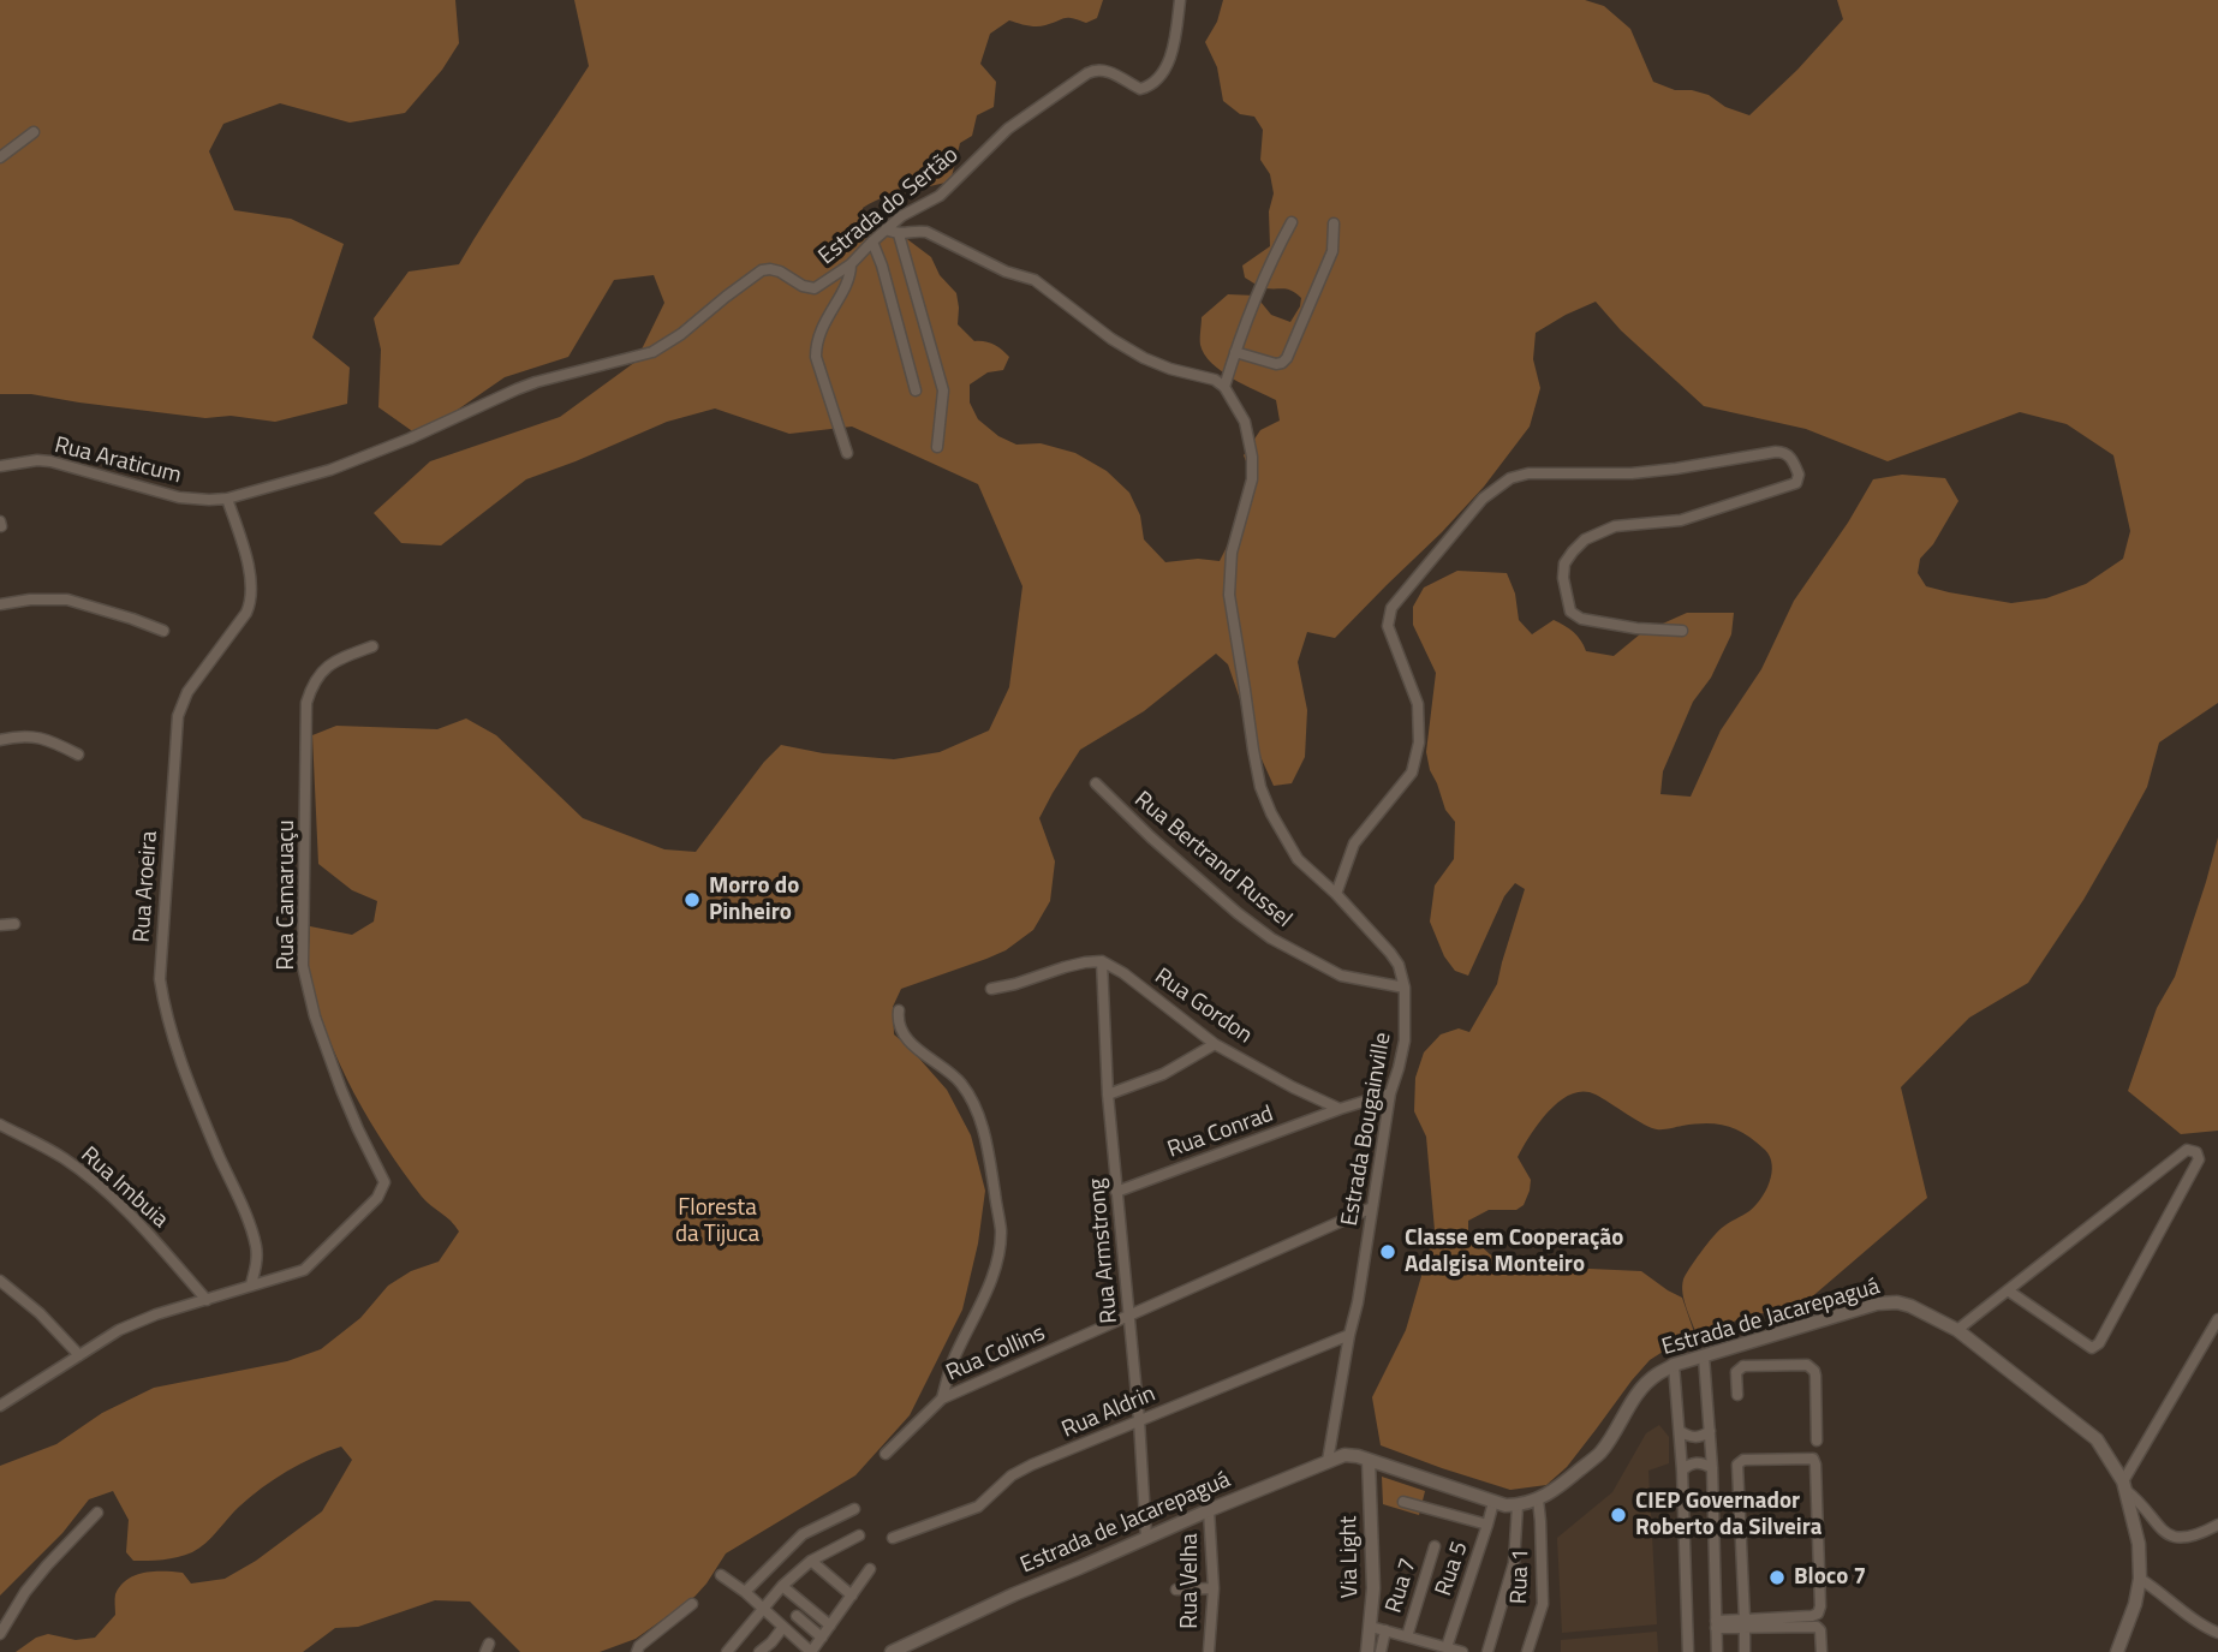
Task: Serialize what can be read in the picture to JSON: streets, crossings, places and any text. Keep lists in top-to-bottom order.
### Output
{
  "streets": {
    "street": [
      "Estrada do Sertão",
      "Rua Araticum",
      "Rua Bertrand Russel",
      "Rua Aroeira",
      "Rua Camaruaçu",
      "Rua Gordon",
      "Estrada Bougainville",
      "Rua Conrad",
      "Rua Imbuia",
      "Rua Armstrong",
      "Estrada de Jacarepaguá",
      "Rua Collins",
      "Rua Aldrin",
      "Via Light",
      "Rua 5",
      "Rua 1",
      "Rua Velha",
      "Rua 7"
    ]
  },
  "crossings": [
    ["Estrada do Sertão", "Rua Araticum"],
    ["Estrada do Sertão", "Rua Aroeira"],
    ["Rua Araticum", "Rua Aroeira"],
    ["Rua Bertrand Russel", "Estrada Bougainville"],
    ["Rua Aroeira", "Rua Camaruaçu"],
    ["Rua Gordon", "Rua Conrad"],
    ["Rua Gordon", "Rua Armstrong"],
    ["Estrada Bougainville", "Estrada de Jacarepaguá"],
    ["Estrada Bougainville", "Rua Collins"],
    ["Estrada Bougainville", "Rua Aldrin"],
    ["Rua Conrad", "Rua Armstrong"],
    ["Rua Armstrong", "Estrada de Jacarepaguá"],
    ["Rua Armstrong", "Rua Collins"],
    ["Rua Armstrong", "Rua Aldrin"],
    ["Estrada de Jacarepaguá", "Via Light"],
    ["Estrada de Jacarepaguá", "Rua 5"],
    ["Estrada de Jacarepaguá", "Rua 1"],
    ["Estrada de Jacarepaguá", "Rua Velha"]
  ],
  "parks": ["Floresta da Tijuca"],
  "places": [
    "Morro do Pinheiro",
    "Classe em Cooperação Adalgisa Monteiro",
    "CIEP Governador Roberto da Silveira",
    "Bloco 7"
  ]
}
